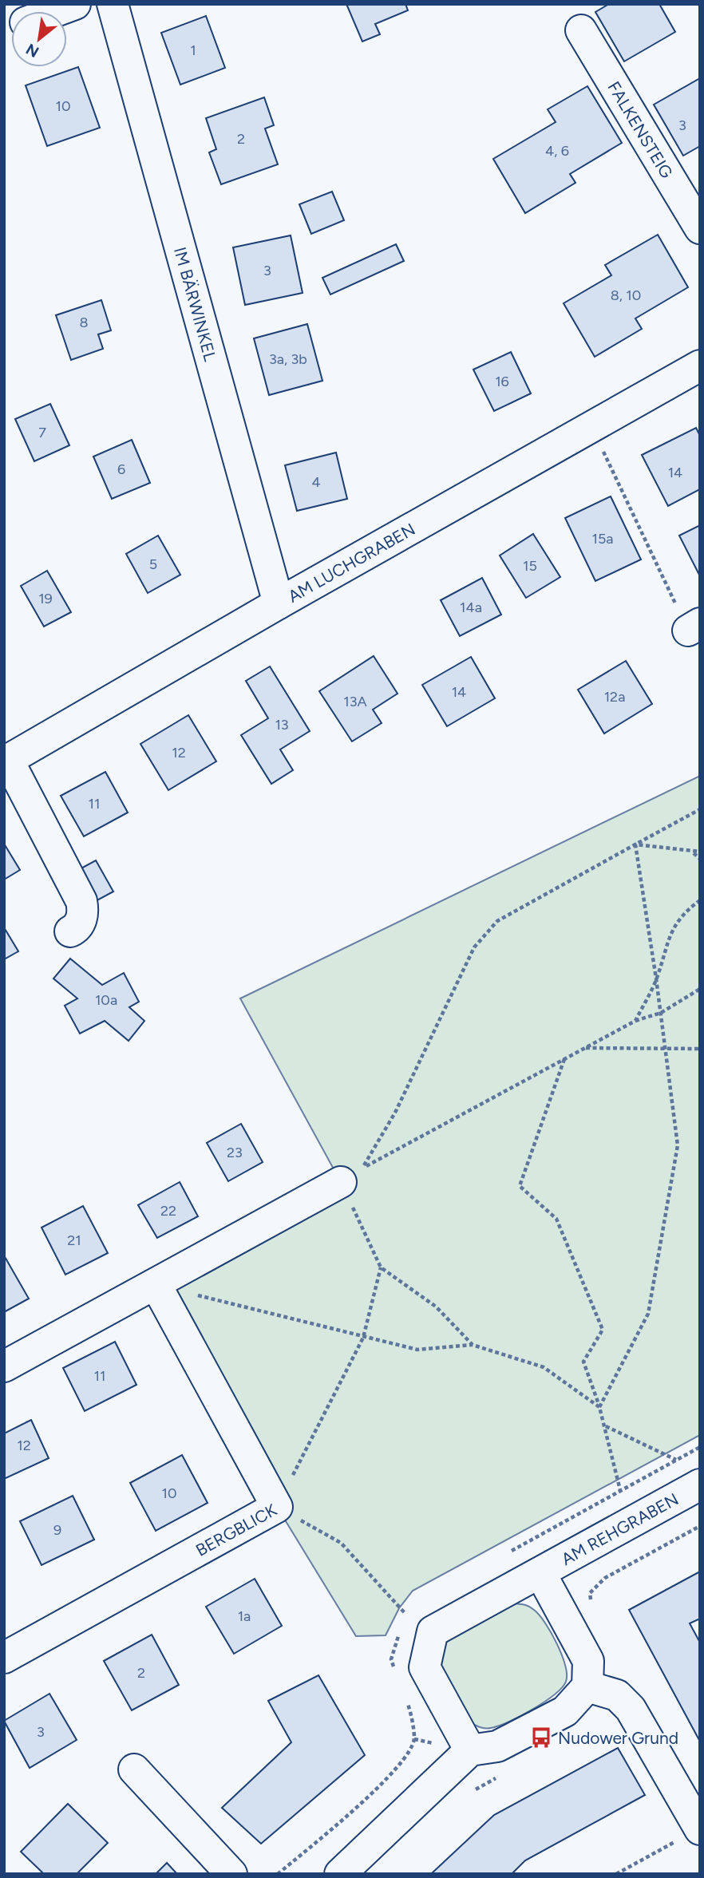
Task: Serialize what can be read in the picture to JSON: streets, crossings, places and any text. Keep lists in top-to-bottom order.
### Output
{
  "streets": {
    "street": [
      "FALKENSTEIG",
      "IM BÄRWINKEL",
      "AM LUCHGRABEN",
      "BERGBLICK",
      "AM REHGRABEN"
    ]
  },
  "crossings": [
    ["IM BÄRWINKEL", "AM LUCHGRABEN"]
  ],
  "places": {
    "bus stop": ["Nudower Grund"]
  },
  "house_numbers": [
    "1",
    "10",
    "3",
    "2",
    "4, 6",
    "3",
    "8, 10",
    "8",
    "3a, 3b",
    "16",
    "7",
    "6",
    "14",
    "4",
    "15a",
    "5",
    "15",
    "19",
    "14a",
    "14",
    "12a",
    "13A",
    "13",
    "12",
    "11",
    "10a",
    "23",
    "22",
    "21",
    "11",
    "12",
    "10",
    "9",
    "1a",
    "2",
    "3"
  ],
  "north": "bottom left"
}
